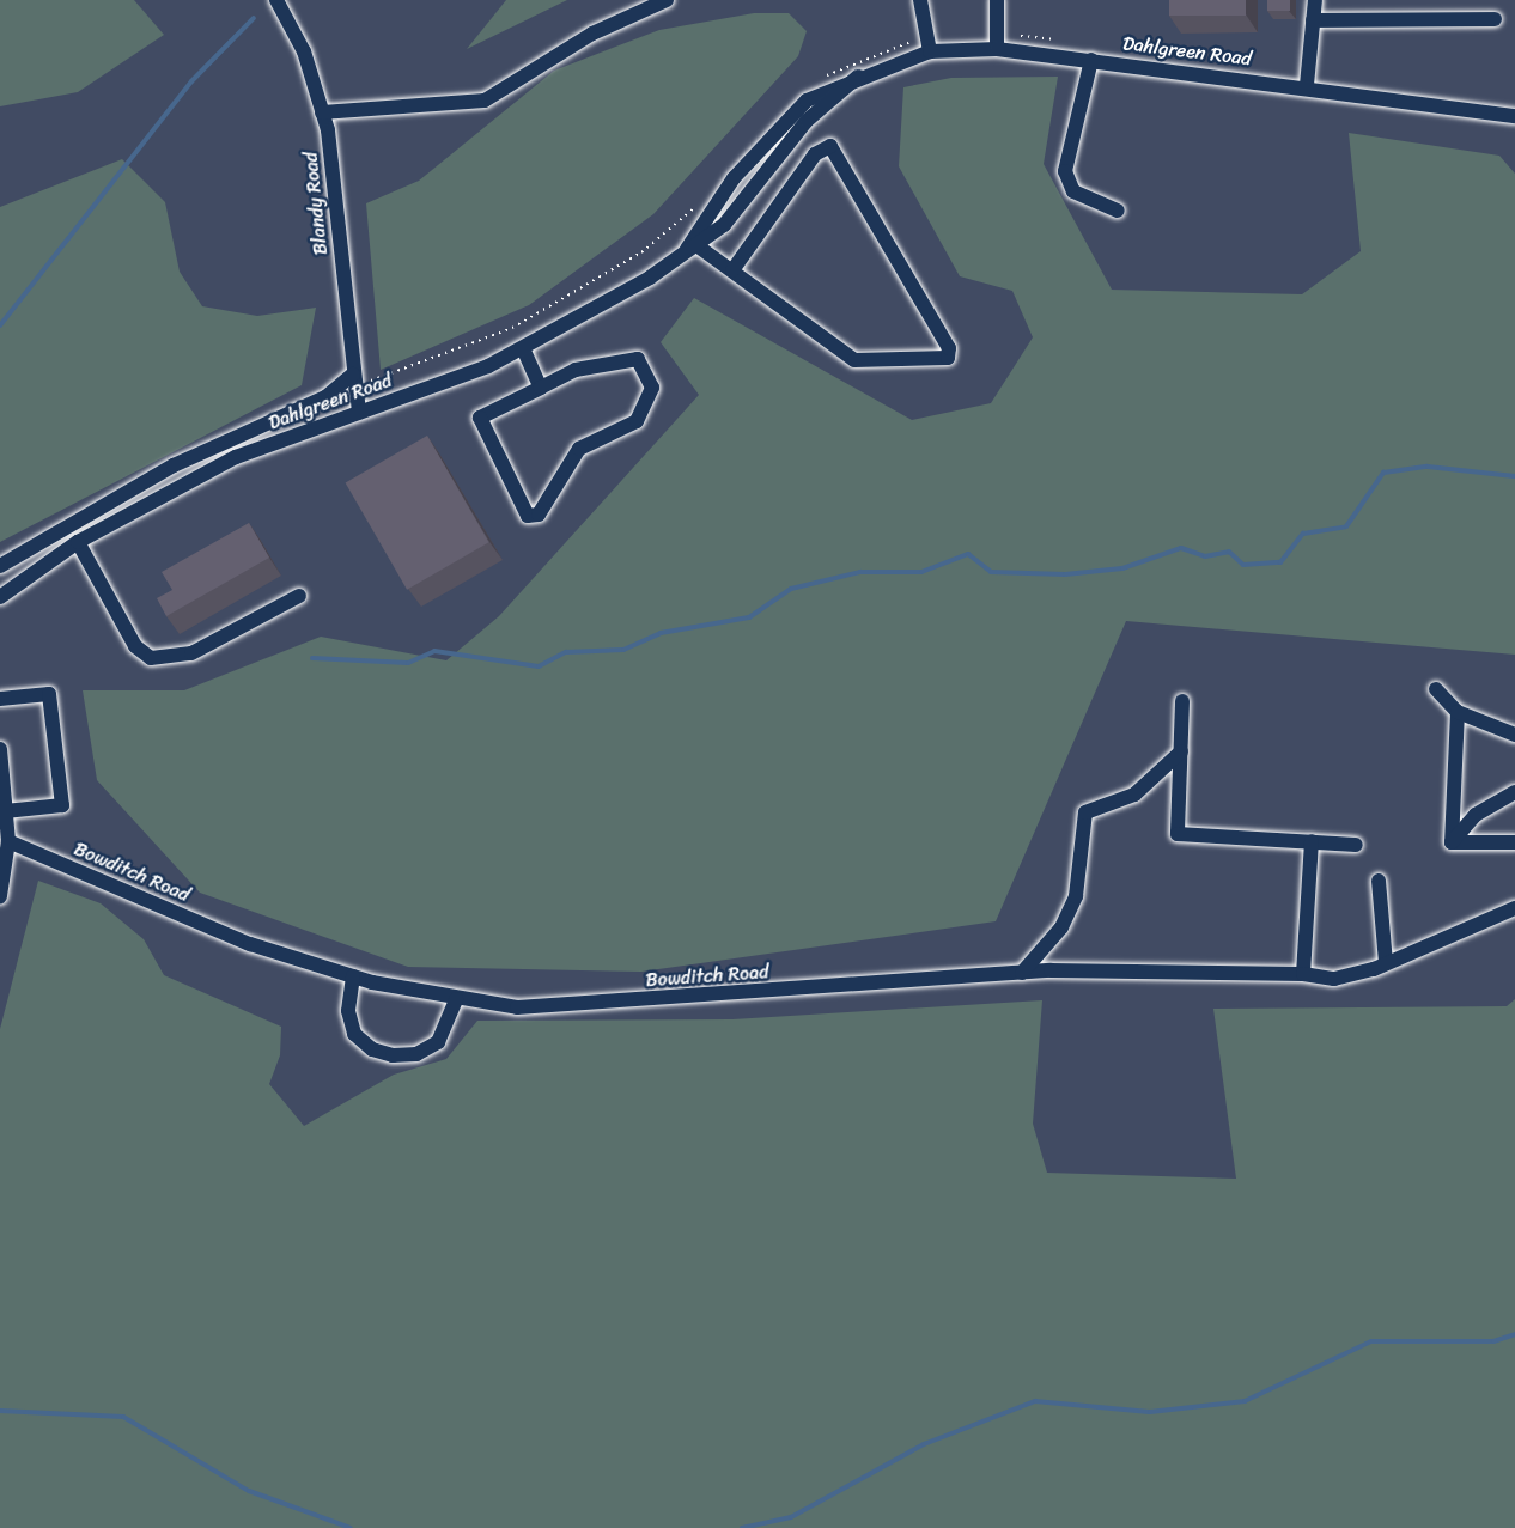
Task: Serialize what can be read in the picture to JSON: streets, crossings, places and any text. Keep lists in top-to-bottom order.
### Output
{
  "streets": {
    "street": ["Dahlgreen Road", "Blandy Road", "Bowditch Road"]
  },
  "crossings": [
    ["Dahlgreen Road", "Blandy Road"]
  ]
}
